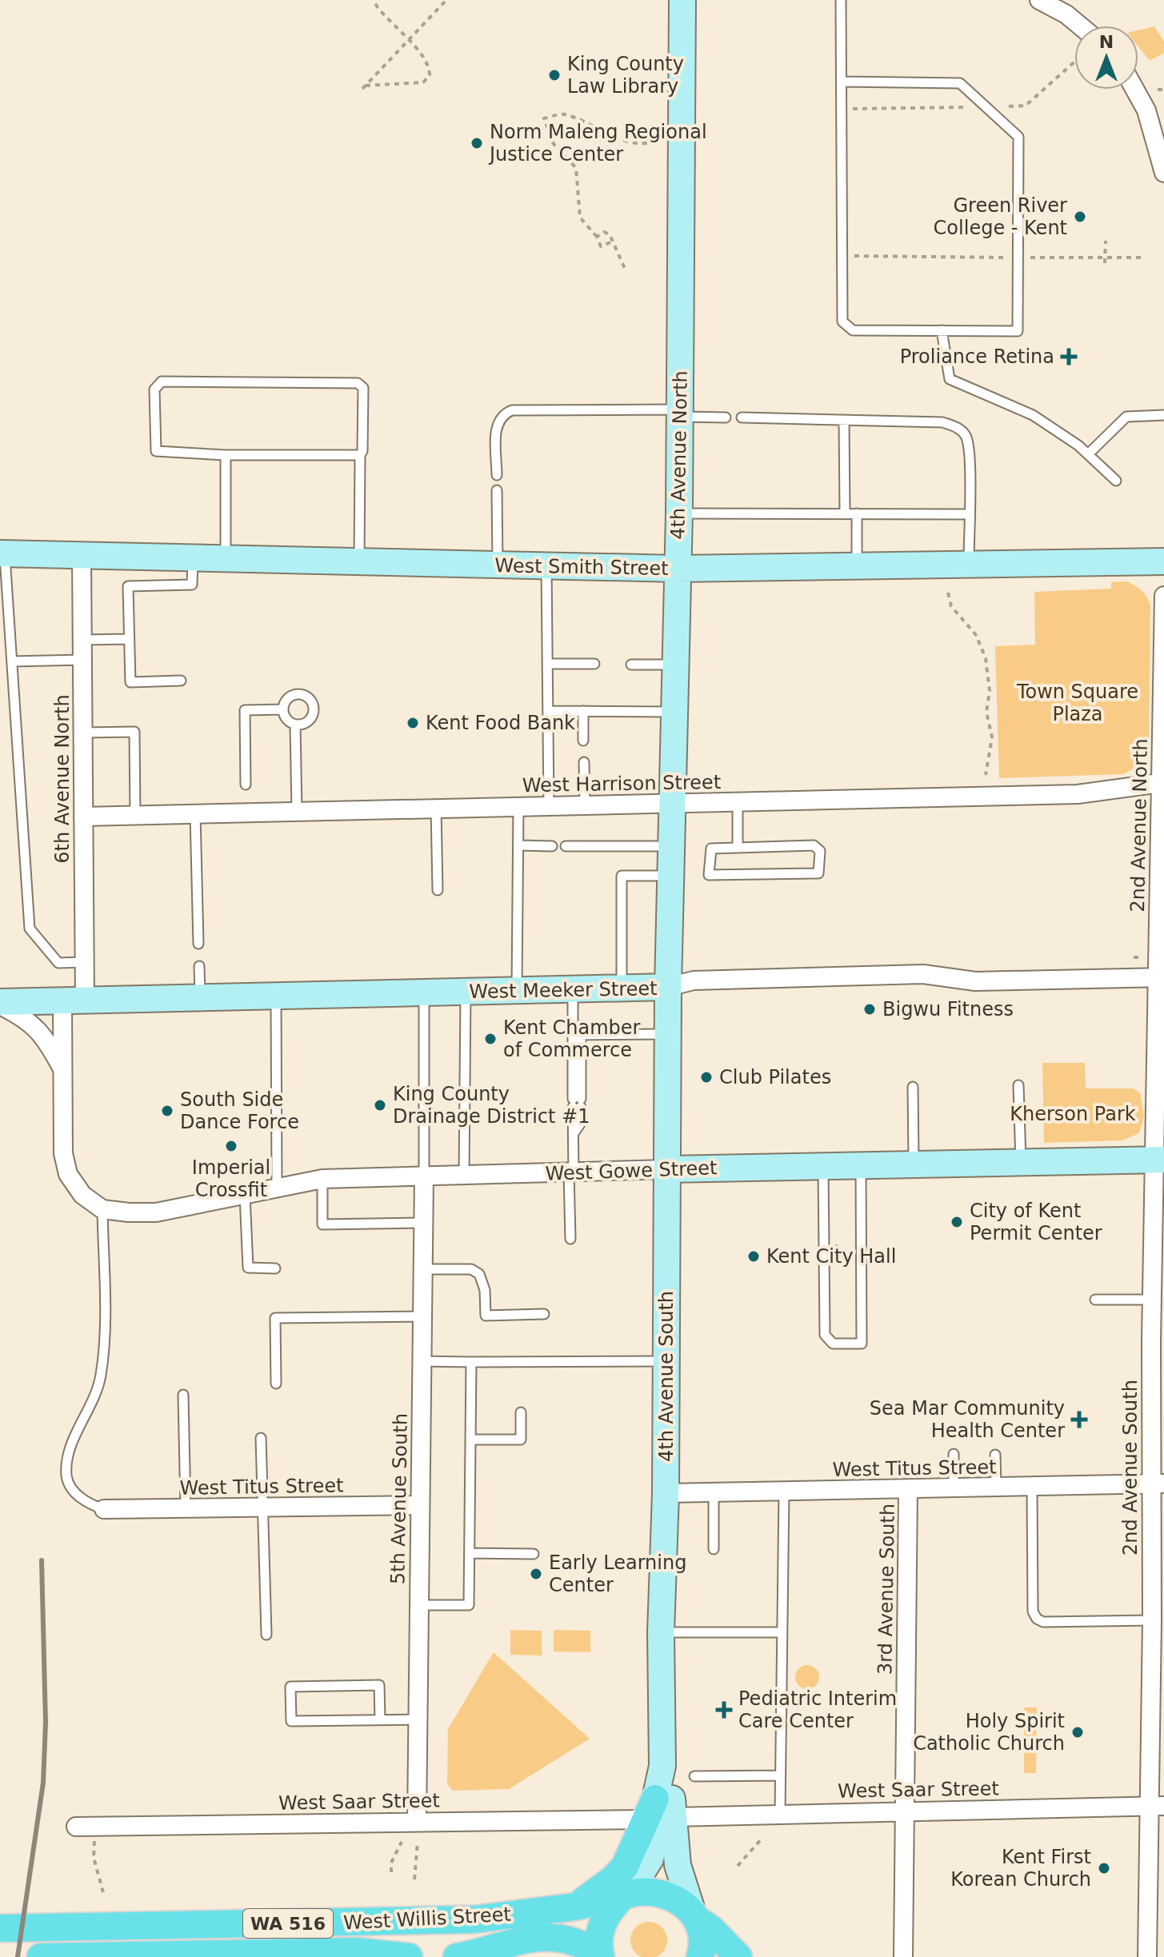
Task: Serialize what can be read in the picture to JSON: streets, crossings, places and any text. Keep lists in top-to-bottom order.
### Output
{
  "streets": {
    "main road": ["West Willis Street", "WA 516"],
    "street": [
      "4th Avenue North",
      "West Smith Street",
      "6th Avenue North",
      "West Harrison Street",
      "2nd Avenue North",
      "West Meeker Street",
      "West Gowe Street",
      "4th Avenue South",
      "2nd Avenue South",
      "West Titus Street",
      "5th Avenue South",
      "3rd Avenue South",
      "West Saar Street"
    ]
  },
  "crossings": [
    ["4th Avenue North", "West Smith Street"],
    ["4th Avenue North", "West Harrison Street"],
    ["4th Avenue North", "West Meeker Street"],
    ["4th Avenue North", "4th Avenue South"],
    ["West Smith Street", "6th Avenue North"],
    ["6th Avenue North", "West Harrison Street"],
    ["6th Avenue North", "West Meeker Street"],
    ["6th Avenue North", "West Gowe Street"],
    ["West Harrison Street", "2nd Avenue North"],
    ["2nd Avenue North", "West Meeker Street"],
    ["2nd Avenue North", "2nd Avenue South"],
    ["West Meeker Street", "4th Avenue South"],
    ["West Meeker Street", "2nd Avenue South"],
    ["West Gowe Street", "4th Avenue South"],
    ["West Gowe Street", "2nd Avenue South"],
    ["West Gowe Street", "5th Avenue South"],
    ["4th Avenue South", "West Titus Street"],
    ["4th Avenue South", "West Saar Street"],
    ["4th Avenue South", "West Willis Street"],
    ["2nd Avenue South", "West Titus Street"],
    ["2nd Avenue South", "West Saar Street"],
    ["West Titus Street", "5th Avenue South"],
    ["West Titus Street", "3rd Avenue South"],
    ["5th Avenue South", "West Saar Street"],
    ["3rd Avenue South", "West Saar Street"]
  ],
  "parks": ["Town Square Plaza", "Kherson Park"],
  "places": {
    "other": [
      "King County Law Library",
      "Norm Maleng Regional Justice Center",
      "Green River College - Kent",
      "Kent Food Bank",
      "Bigwu Fitness",
      "Kent Chamber of Commerce",
      "Club Pilates",
      "King County Drainage District #1",
      "South Side Dance Force",
      "Imperial Crossfit",
      "City of Kent Permit Center",
      "Kent City Hall",
      "Early Learning Center",
      "Holy Spirit Catholic Church",
      "Kent First Korean Church"
    ],
    "health": ["Proliance Retina", "Sea Mar Community Health Center", "Pediatric Interim Care Center"]
  },
  "north": "top"
}
